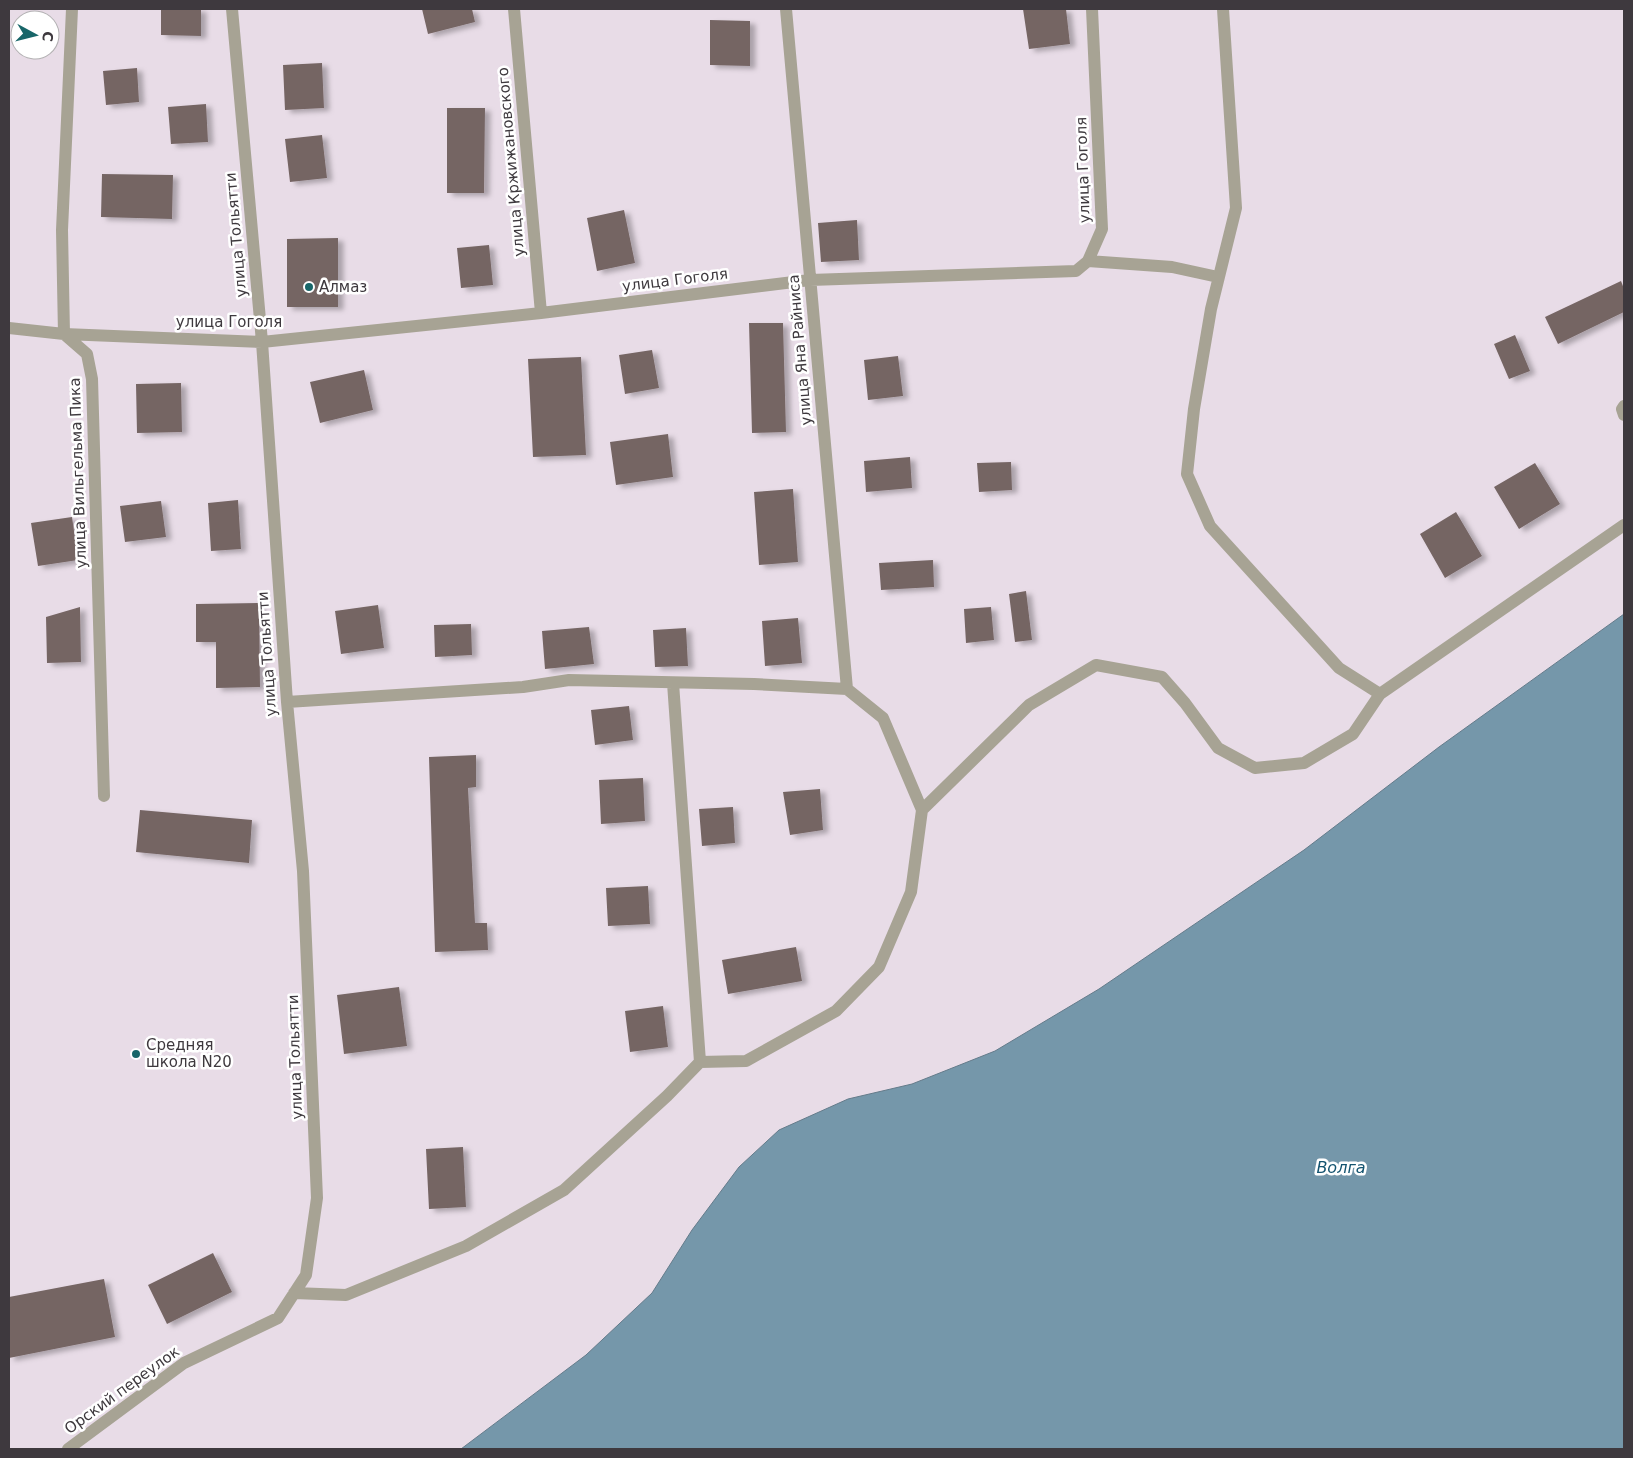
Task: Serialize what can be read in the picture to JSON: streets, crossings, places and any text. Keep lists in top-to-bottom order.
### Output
{
  "streets": {
    "street": [
      "улица Кржижановского",
      "улица Гоголя",
      "улица Тольятти",
      "улица Яна Райниса",
      "улица Вильгельма Пика",
      "Орский переулок"
    ]
  },
  "crossings": [
    ["улица Кржижановского", "улица Гоголя"],
    ["улица Гоголя", "улица Тольятти"],
    ["улица Гоголя", "улица Яна Райниса"],
    ["улица Гоголя", "улица Вильгельма Пика"],
    ["улица Тольятти", "Орский переулок"]
  ],
  "water": ["Волга"],
  "places": ["Алмаз", "Средняя школа N20"],
  "north": "right"
}
